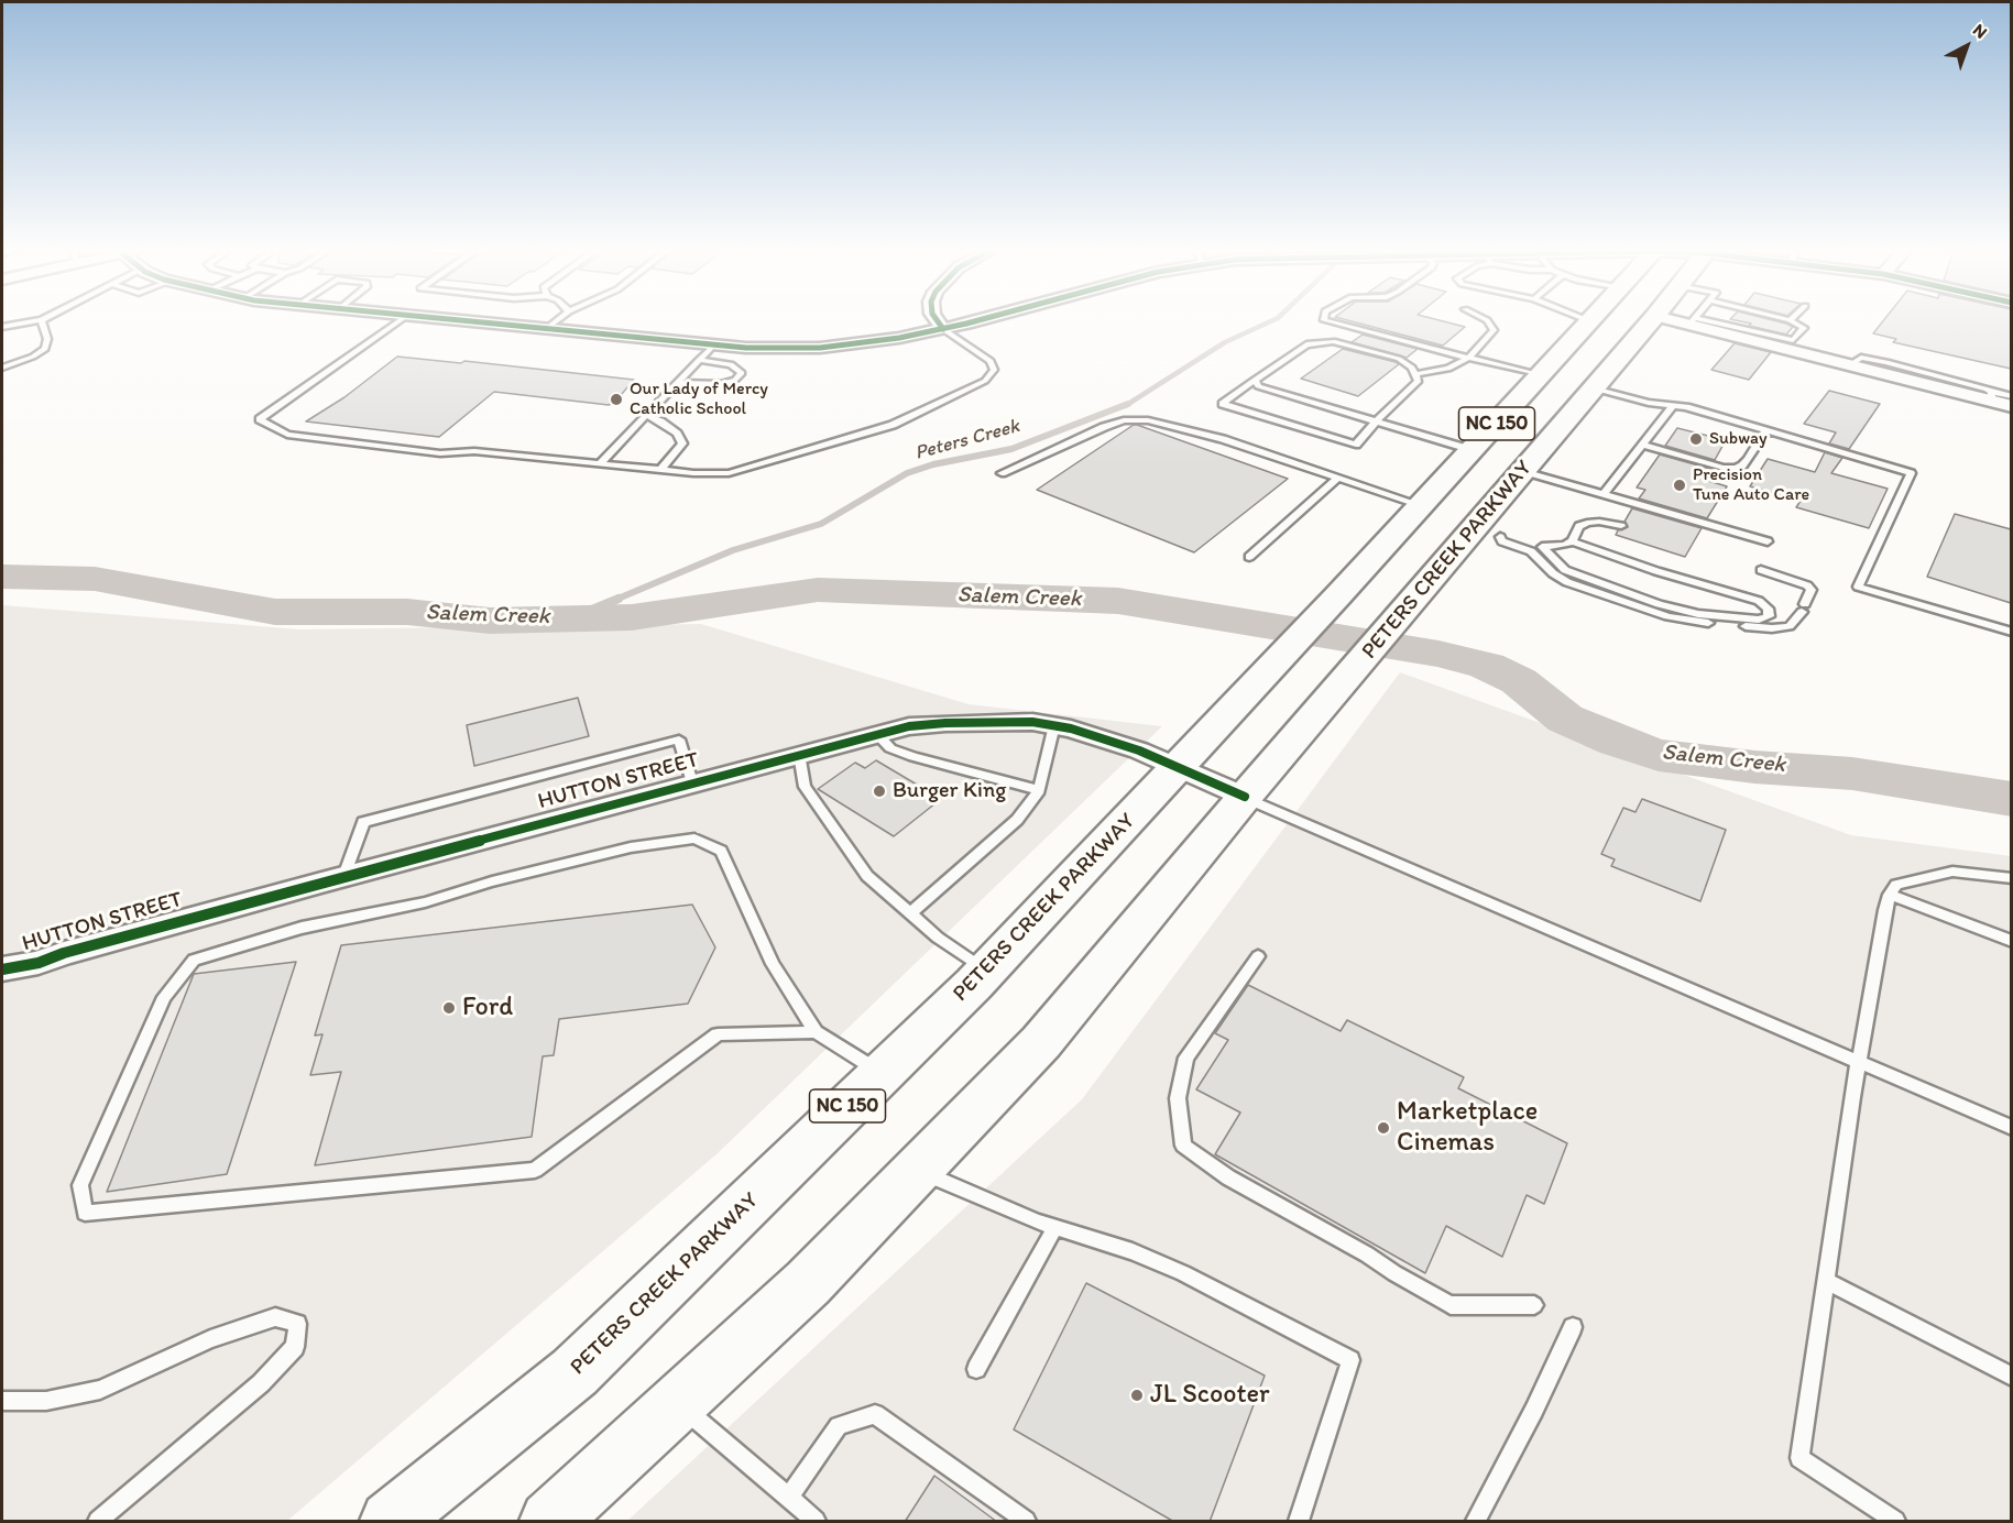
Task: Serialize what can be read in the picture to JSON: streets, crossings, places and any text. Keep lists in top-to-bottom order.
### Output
{
  "streets": {
    "main road": ["NC 150", "PETERS CREEK PARKWAY"],
    "street": ["HUTTON STREET"]
  },
  "crossings": [
    ["PETERS CREEK PARKWAY", "HUTTON STREET"]
  ],
  "water": ["Peters Creek", "Salem Creek"],
  "places": [
    "Our Lady of Mercy Catholic School",
    "Subway",
    "Precision Tune Auto Care",
    "Burger King",
    "Ford",
    "Marketplace Cinemas",
    "JL Scooter"
  ],
  "north": "top right"
}
